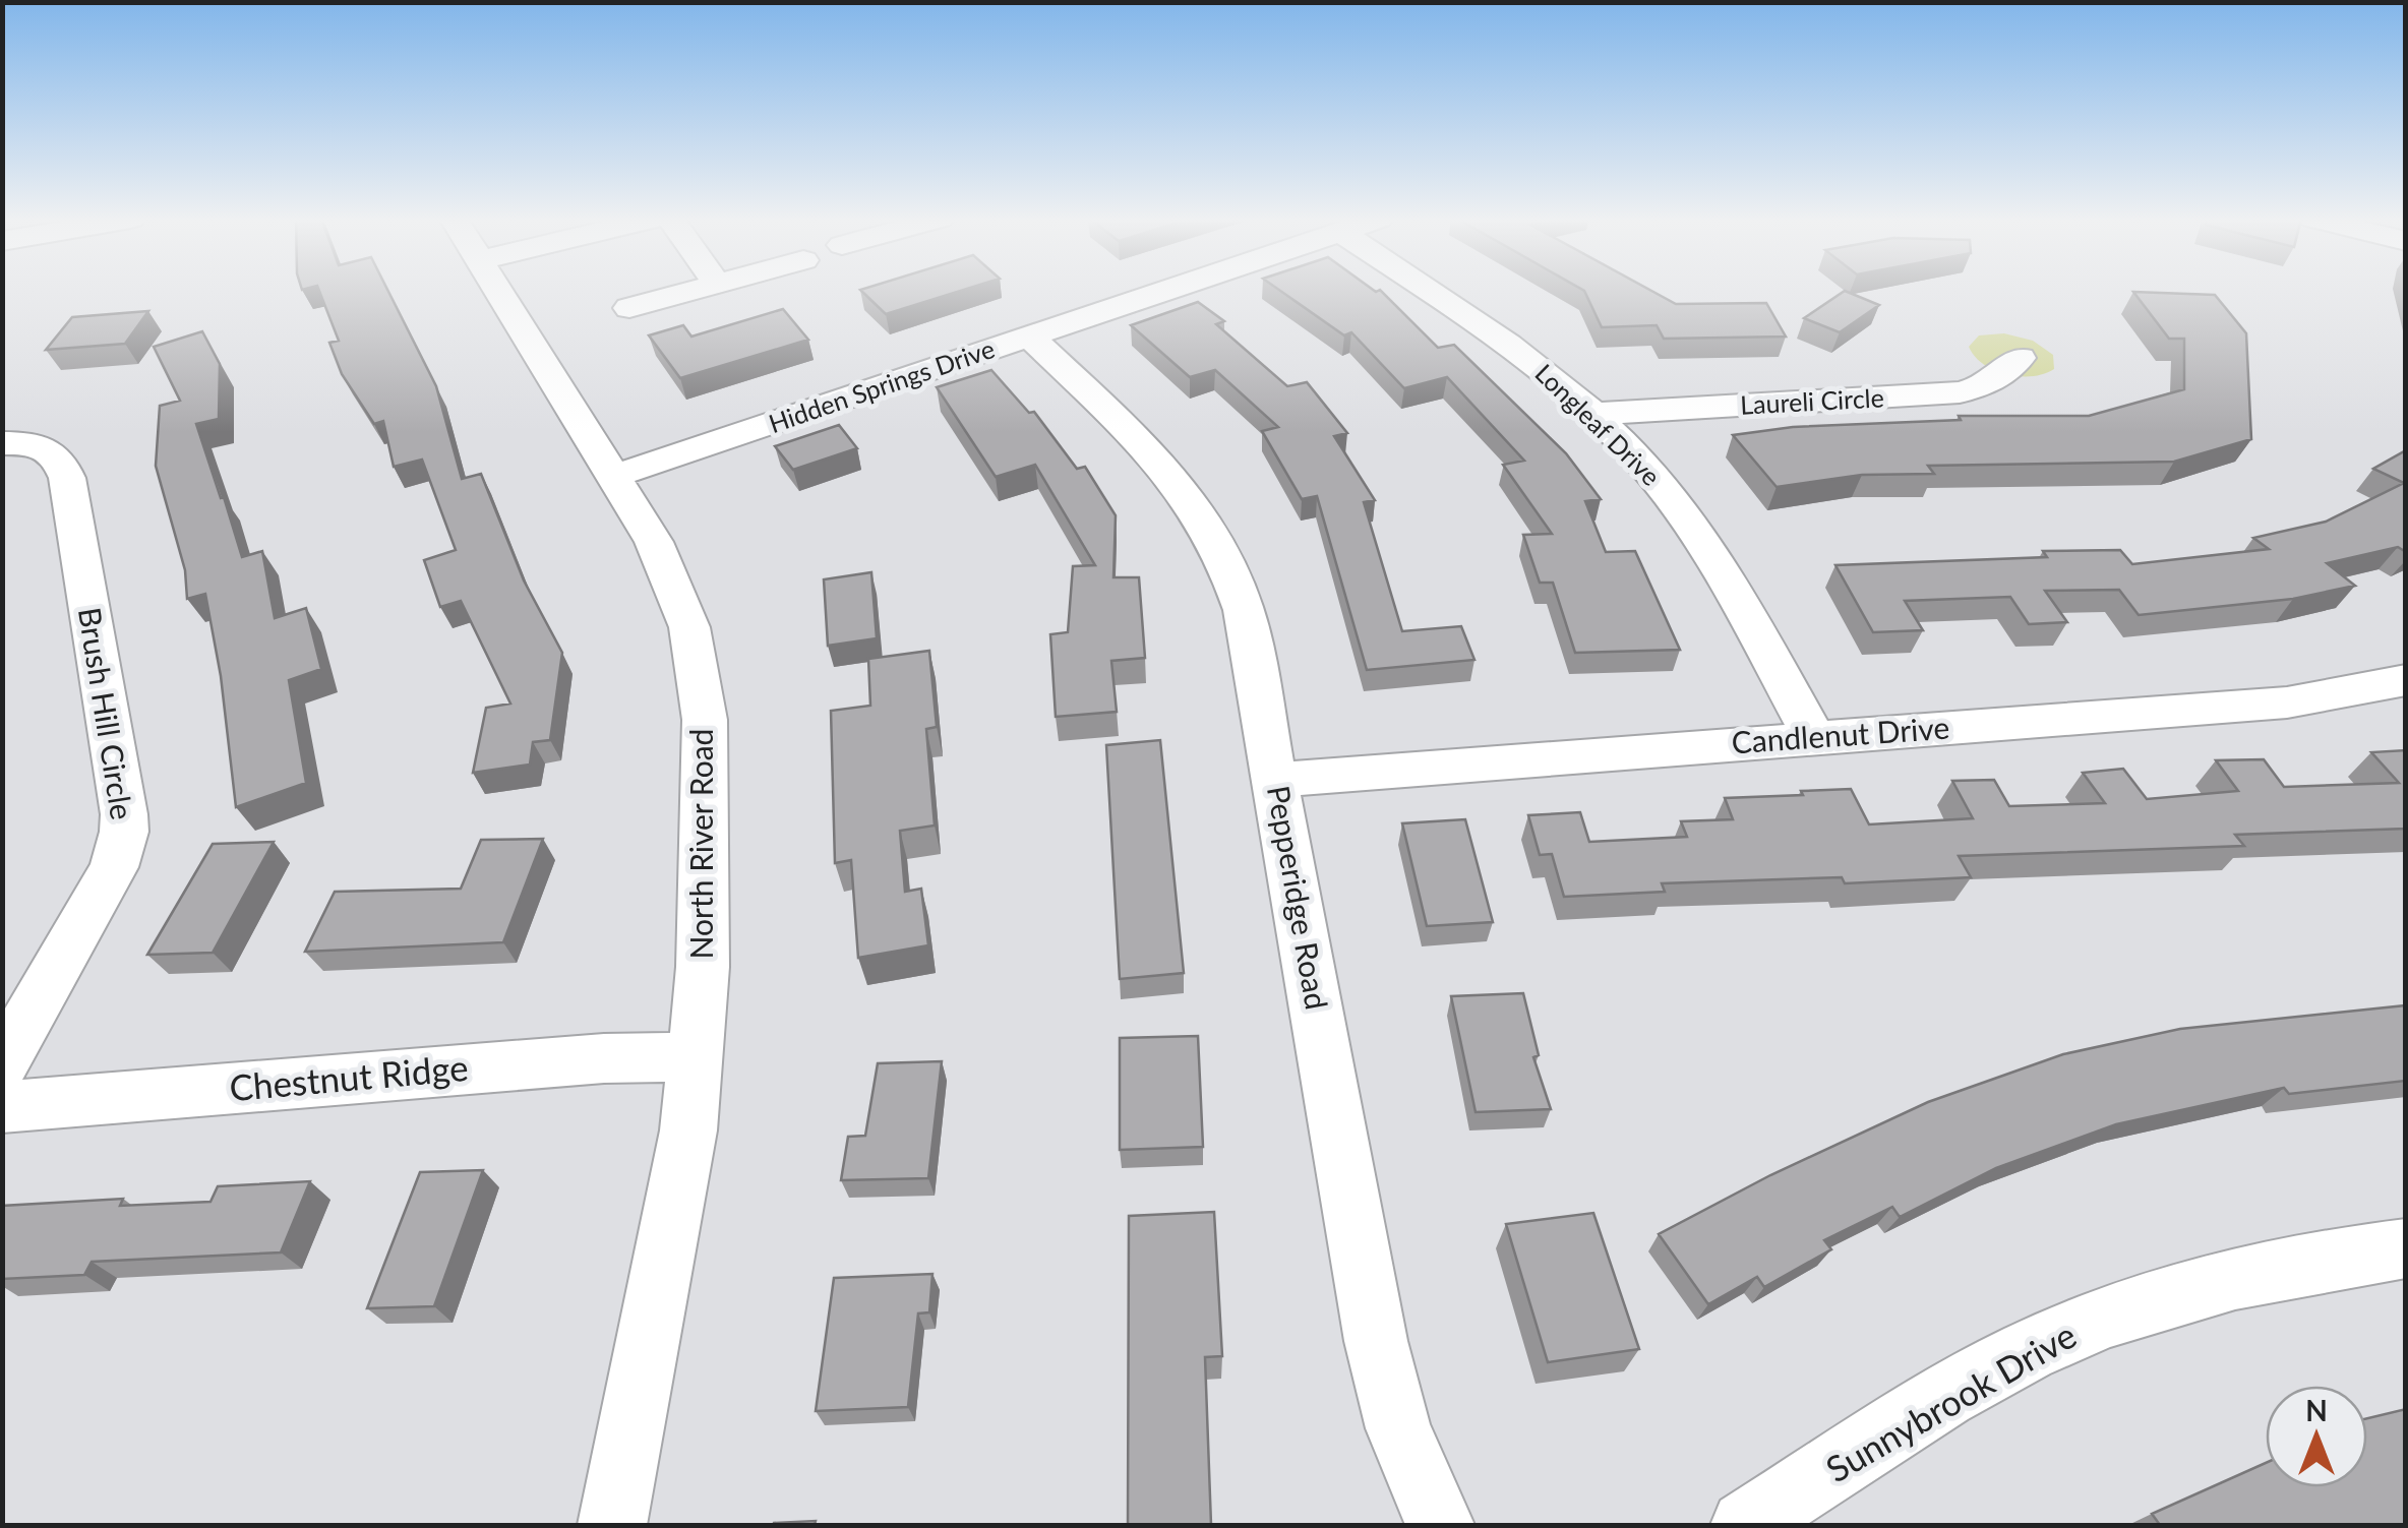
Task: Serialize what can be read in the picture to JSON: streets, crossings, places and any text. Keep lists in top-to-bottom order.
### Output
{
  "streets": {
    "street": [
      "Hidden Springs Drive",
      "Laureli Circle",
      "Longleaf Drive",
      "Brush Hill Circle",
      "Candlenut Drive",
      "North River Road",
      "Pepperidge Road",
      "Chestnut Ridge",
      "Sunnybrook Drive"
    ]
  },
  "crossings": [
    ["Hidden Springs Drive", "North River Road"],
    ["Hidden Springs Drive", "Pepperidge Road"],
    ["Laureli Circle", "Longleaf Drive"],
    ["Longleaf Drive", "Candlenut Drive"],
    ["Candlenut Drive", "Pepperidge Road"],
    ["North River Road", "Chestnut Ridge"]
  ],
  "north": "top"
}
